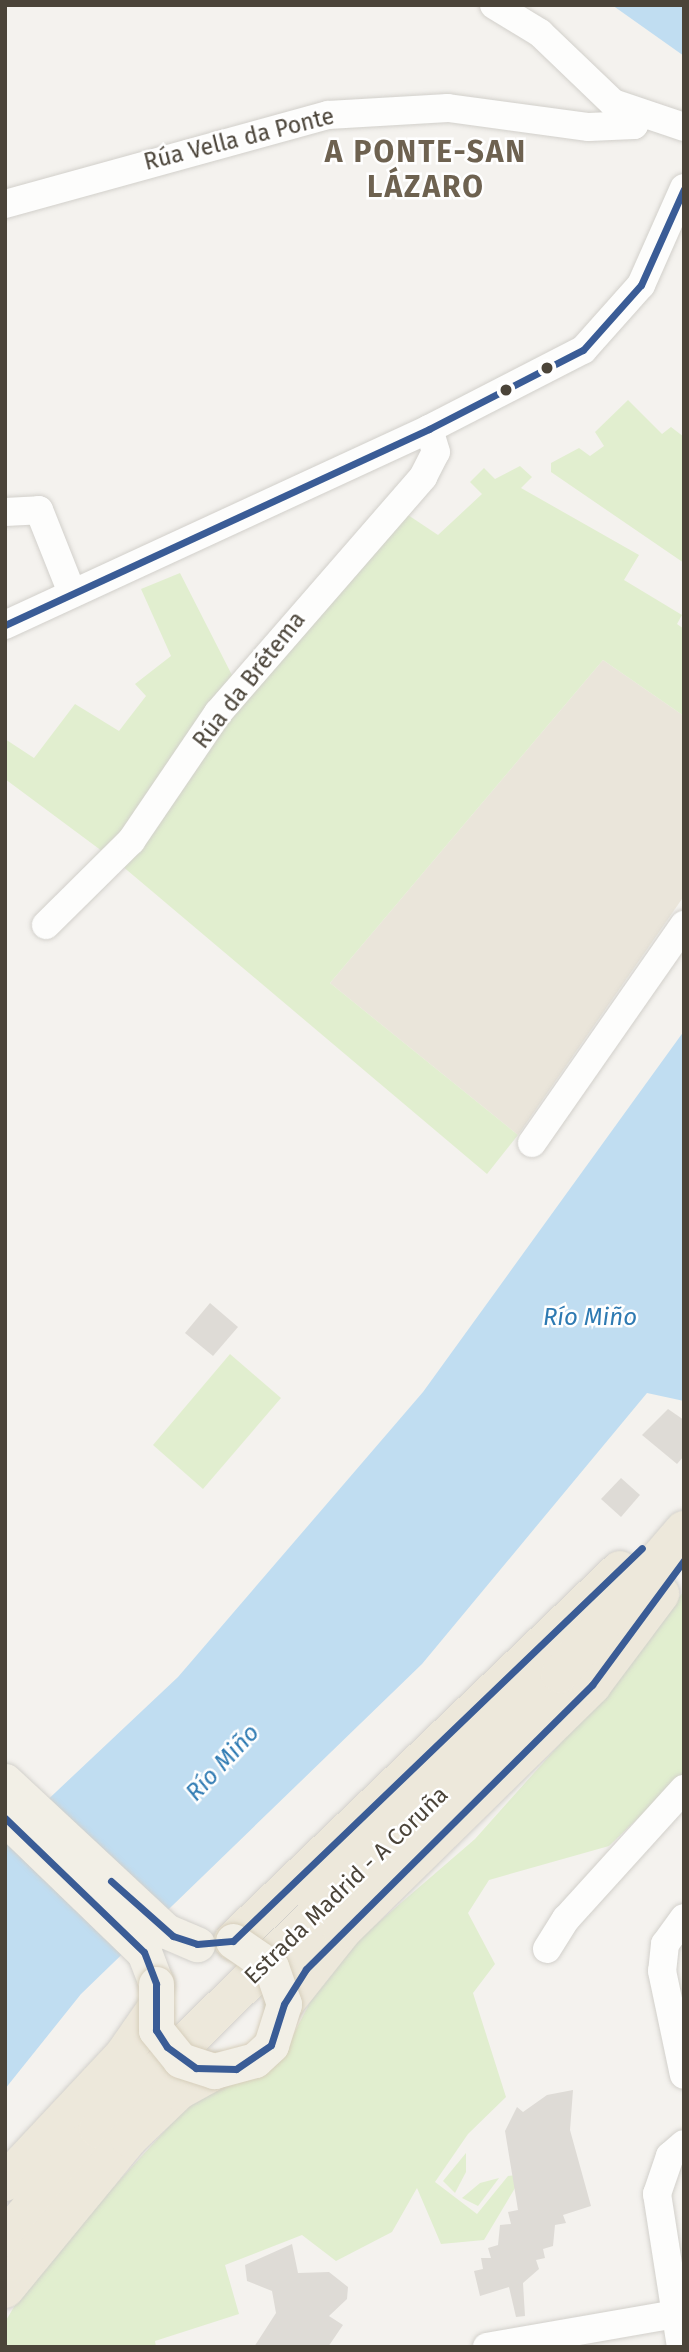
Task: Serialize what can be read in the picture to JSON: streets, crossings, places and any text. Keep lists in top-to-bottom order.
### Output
{
  "streets": {
    "highway": ["Estrada Madrid - A Coruña"],
    "street": ["Rúa Vella da Ponte", "Rúa da Brétema"]
  },
  "districts": ["A PONTE-SAN LÁZARO"],
  "water": ["Río Miño"]
}
